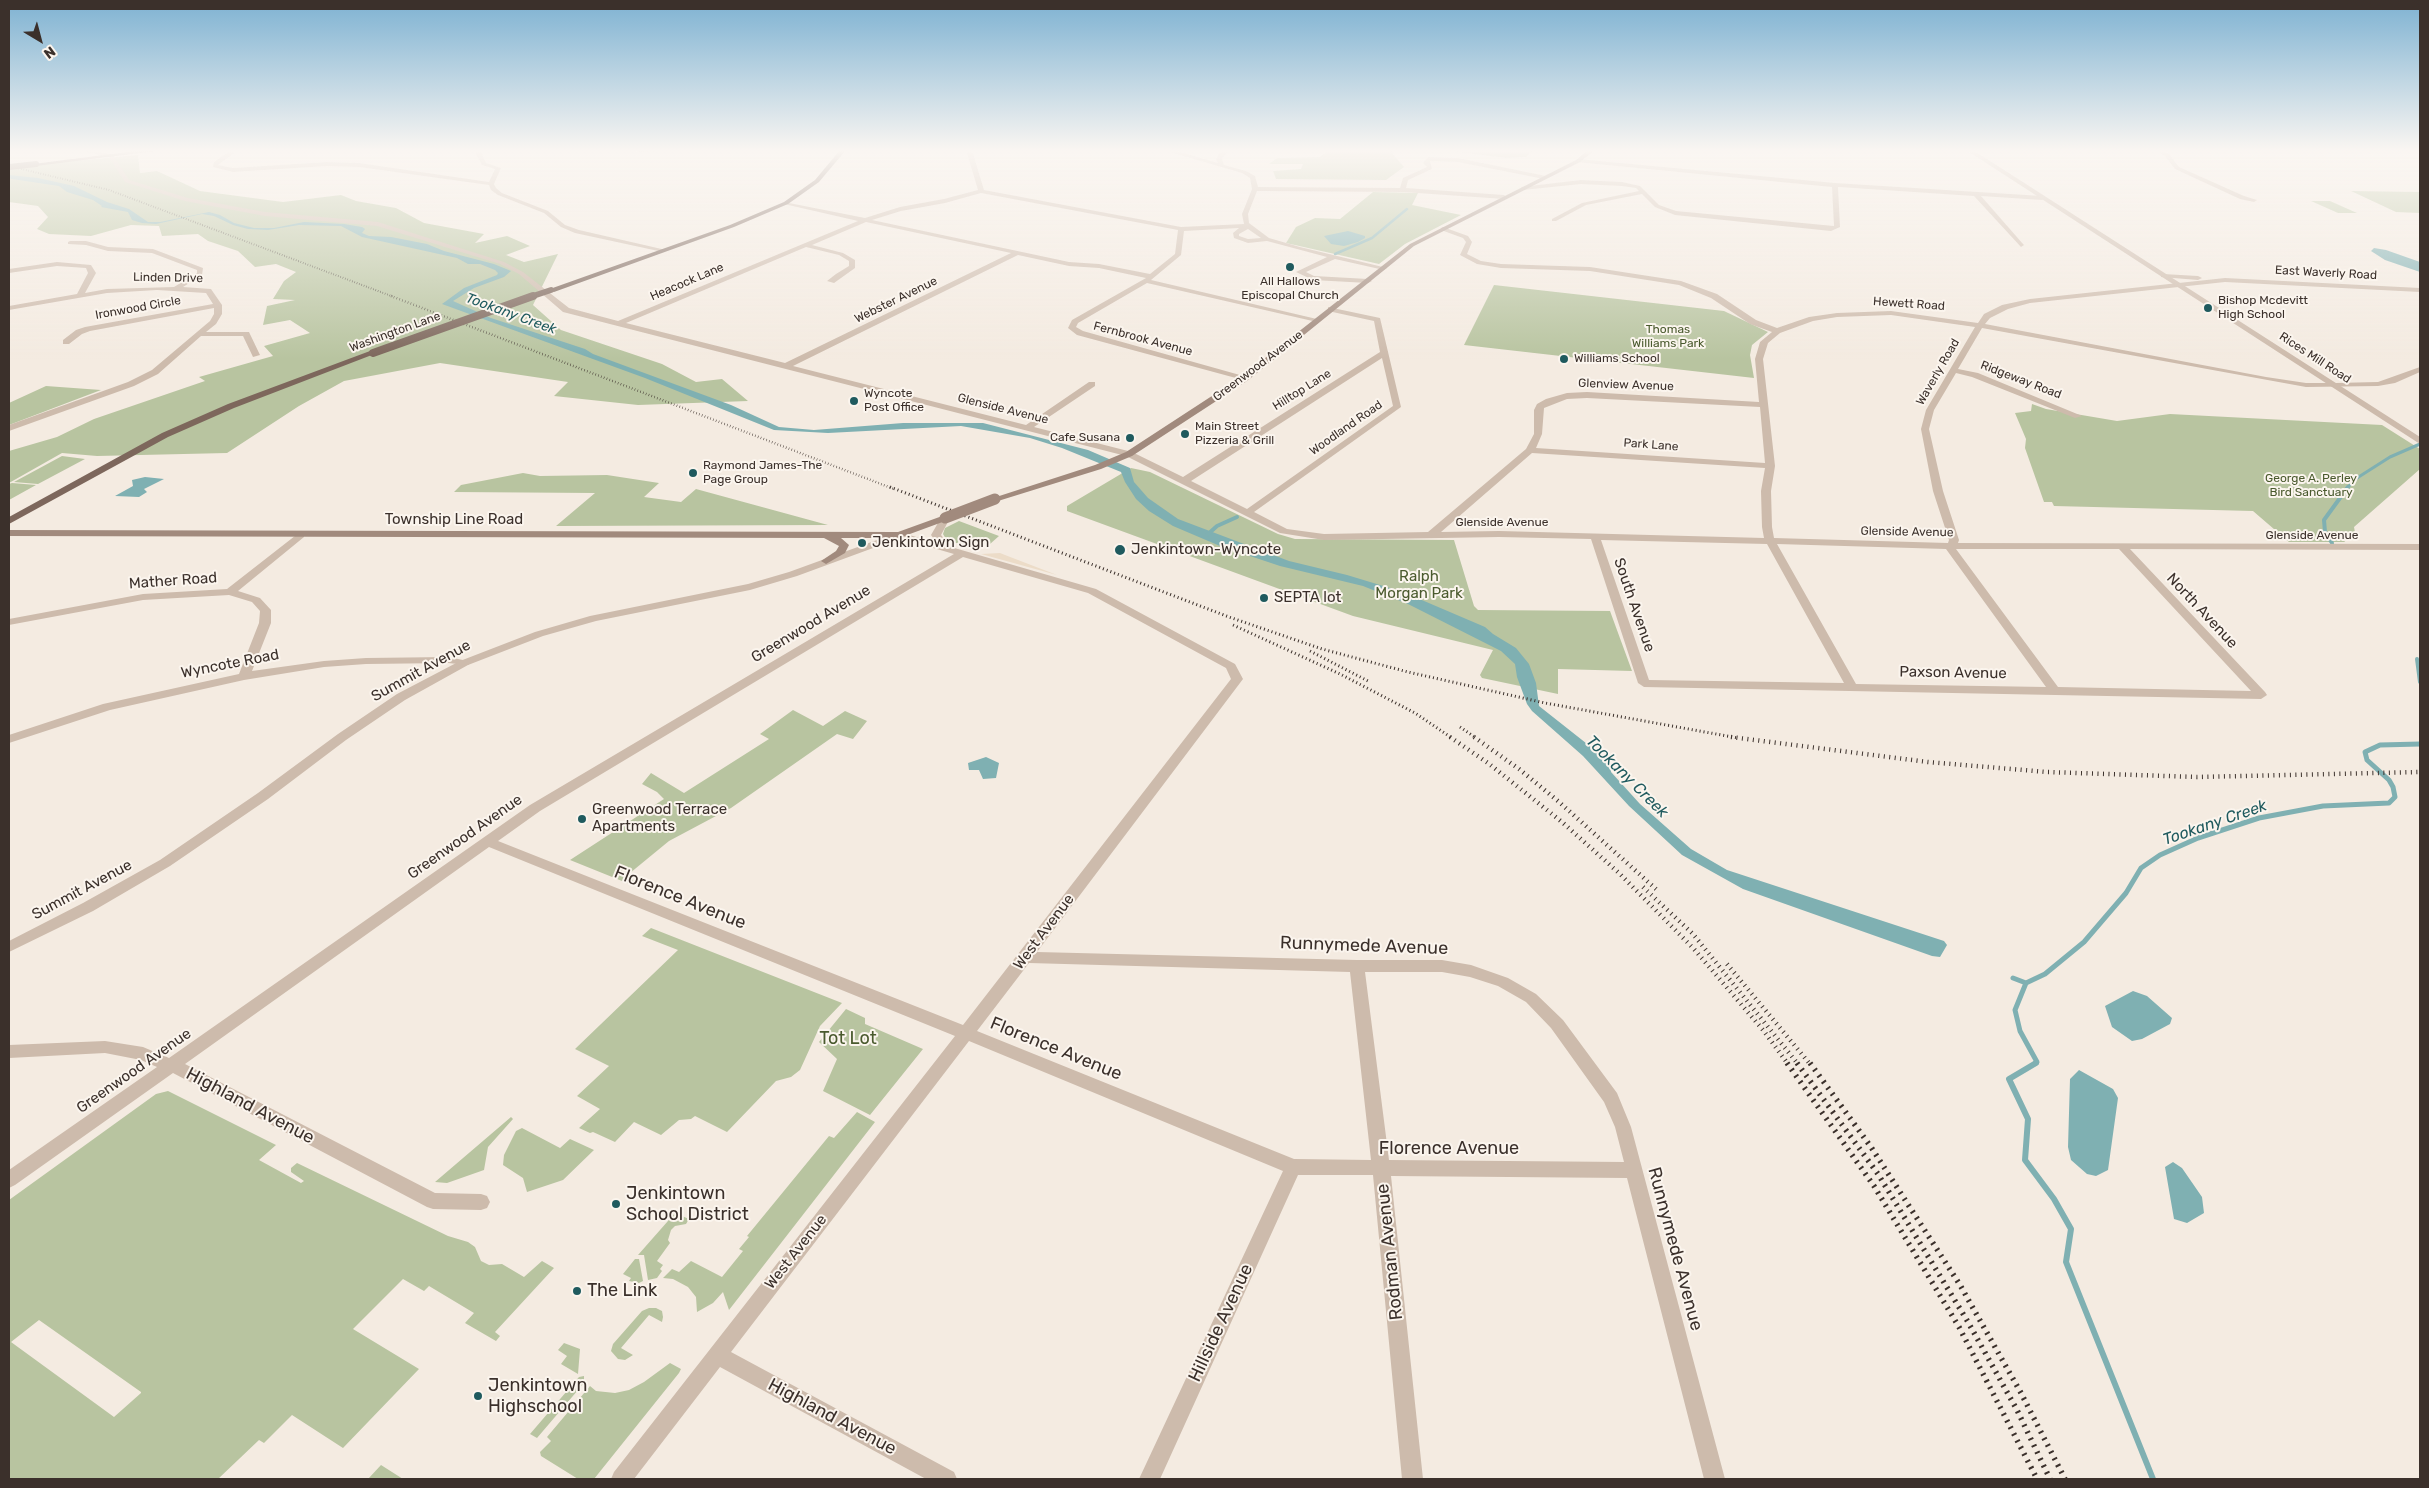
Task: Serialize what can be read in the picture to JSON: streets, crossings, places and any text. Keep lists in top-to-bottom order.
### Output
{
  "streets": {
    "main road": ["Washington Lane", "Greenwood Avenue", "Township Line Road"],
    "street": [
      "East Waverly Road",
      "Linden Drive",
      "Heacock Lane",
      "Webster Avenue",
      "Hewett Road",
      "Ironwood Circle",
      "Fernbrook Avenue",
      "Rices Mill Road",
      "Waverly Road",
      "Ridgeway Road",
      "Glenview Avenue",
      "Hilltop Lane",
      "Glenside Avenue",
      "Woodland Road",
      "Park Lane",
      "Mather Road",
      "South Avenue",
      "North Avenue",
      "Wyncote Road",
      "Summit Avenue",
      "Paxson Avenue",
      "Florence Avenue",
      "West Avenue",
      "Runnymede Avenue",
      "Highland Avenue",
      "Rodman Avenue",
      "Hillside Avenue"
    ]
  },
  "crossings": [
    ["East Waverly Road", "Rices Mill Road"],
    ["East Waverly Road", "Waverly Road"],
    ["Linden Drive", "Ironwood Circle"],
    ["Heacock Lane", "Glenside Avenue"],
    ["Webster Avenue", "Glenside Avenue"],
    ["Hewett Road", "Rices Mill Road"],
    ["Hewett Road", "Waverly Road"],
    ["Hewett Road", "Glenview Avenue"],
    ["Hewett Road", "Glenside Avenue"],
    ["Hewett Road", "Park Lane"],
    ["Hewett Road", "Paxson Avenue"],
    ["Fernbrook Avenue", "Greenwood Avenue"],
    ["Rices Mill Road", "Waverly Road"],
    ["Greenwood Avenue", "Glenside Avenue"],
    ["Greenwood Avenue", "Woodland Road"],
    ["Greenwood Avenue", "Township Line Road"],
    ["Greenwood Avenue", "Summit Avenue"],
    ["Greenwood Avenue", "Florence Avenue"],
    ["Greenwood Avenue", "West Avenue"],
    ["Greenwood Avenue", "Highland Avenue"],
    ["Waverly Road", "Ridgeway Road"],
    ["Waverly Road", "Glenside Avenue"],
    ["Waverly Road", "Paxson Avenue"],
    ["Glenview Avenue", "Park Lane"],
    ["Hilltop Lane", "Glenside Avenue"],
    ["Hilltop Lane", "Woodland Road"],
    ["Glenside Avenue", "Woodland Road"],
    ["Glenside Avenue", "South Avenue"],
    ["Glenside Avenue", "North Avenue"],
    ["Township Line Road", "Summit Avenue"],
    ["Township Line Road", "West Avenue"],
    ["Mather Road", "Wyncote Road"],
    ["South Avenue", "Paxson Avenue"],
    ["North Avenue", "Paxson Avenue"],
    ["Wyncote Road", "Summit Avenue"],
    ["Summit Avenue", "West Avenue"],
    ["Florence Avenue", "West Avenue"],
    ["Florence Avenue", "Runnymede Avenue"],
    ["Florence Avenue", "Rodman Avenue"],
    ["Florence Avenue", "Hillside Avenue"],
    ["West Avenue", "Runnymede Avenue"],
    ["West Avenue", "Highland Avenue"],
    ["Runnymede Avenue", "Rodman Avenue"]
  ],
  "water": ["Tookany Creek"],
  "parks": [
    "Thomas Williams Park",
    "George A. Perley Bird Sanctuary",
    "Ralph Morgan Park",
    "Tot Lot"
  ],
  "places": [
    "All Hallows Episcopal Church",
    "Bishop Mcdevitt High School",
    "Williams School",
    "Wyncote Post Office",
    "Main Street Pizzeria & Grill",
    "Cafe Susana",
    "Raymond James-The Page Group",
    "Jenkintown Sign",
    "Jenkintown-Wyncote",
    "SEPTA lot",
    "Greenwood Terrace Apartments",
    "Jenkintown School District",
    "The Link",
    "Jenkintown Highschool"
  ],
  "north": "bottom right"
}
